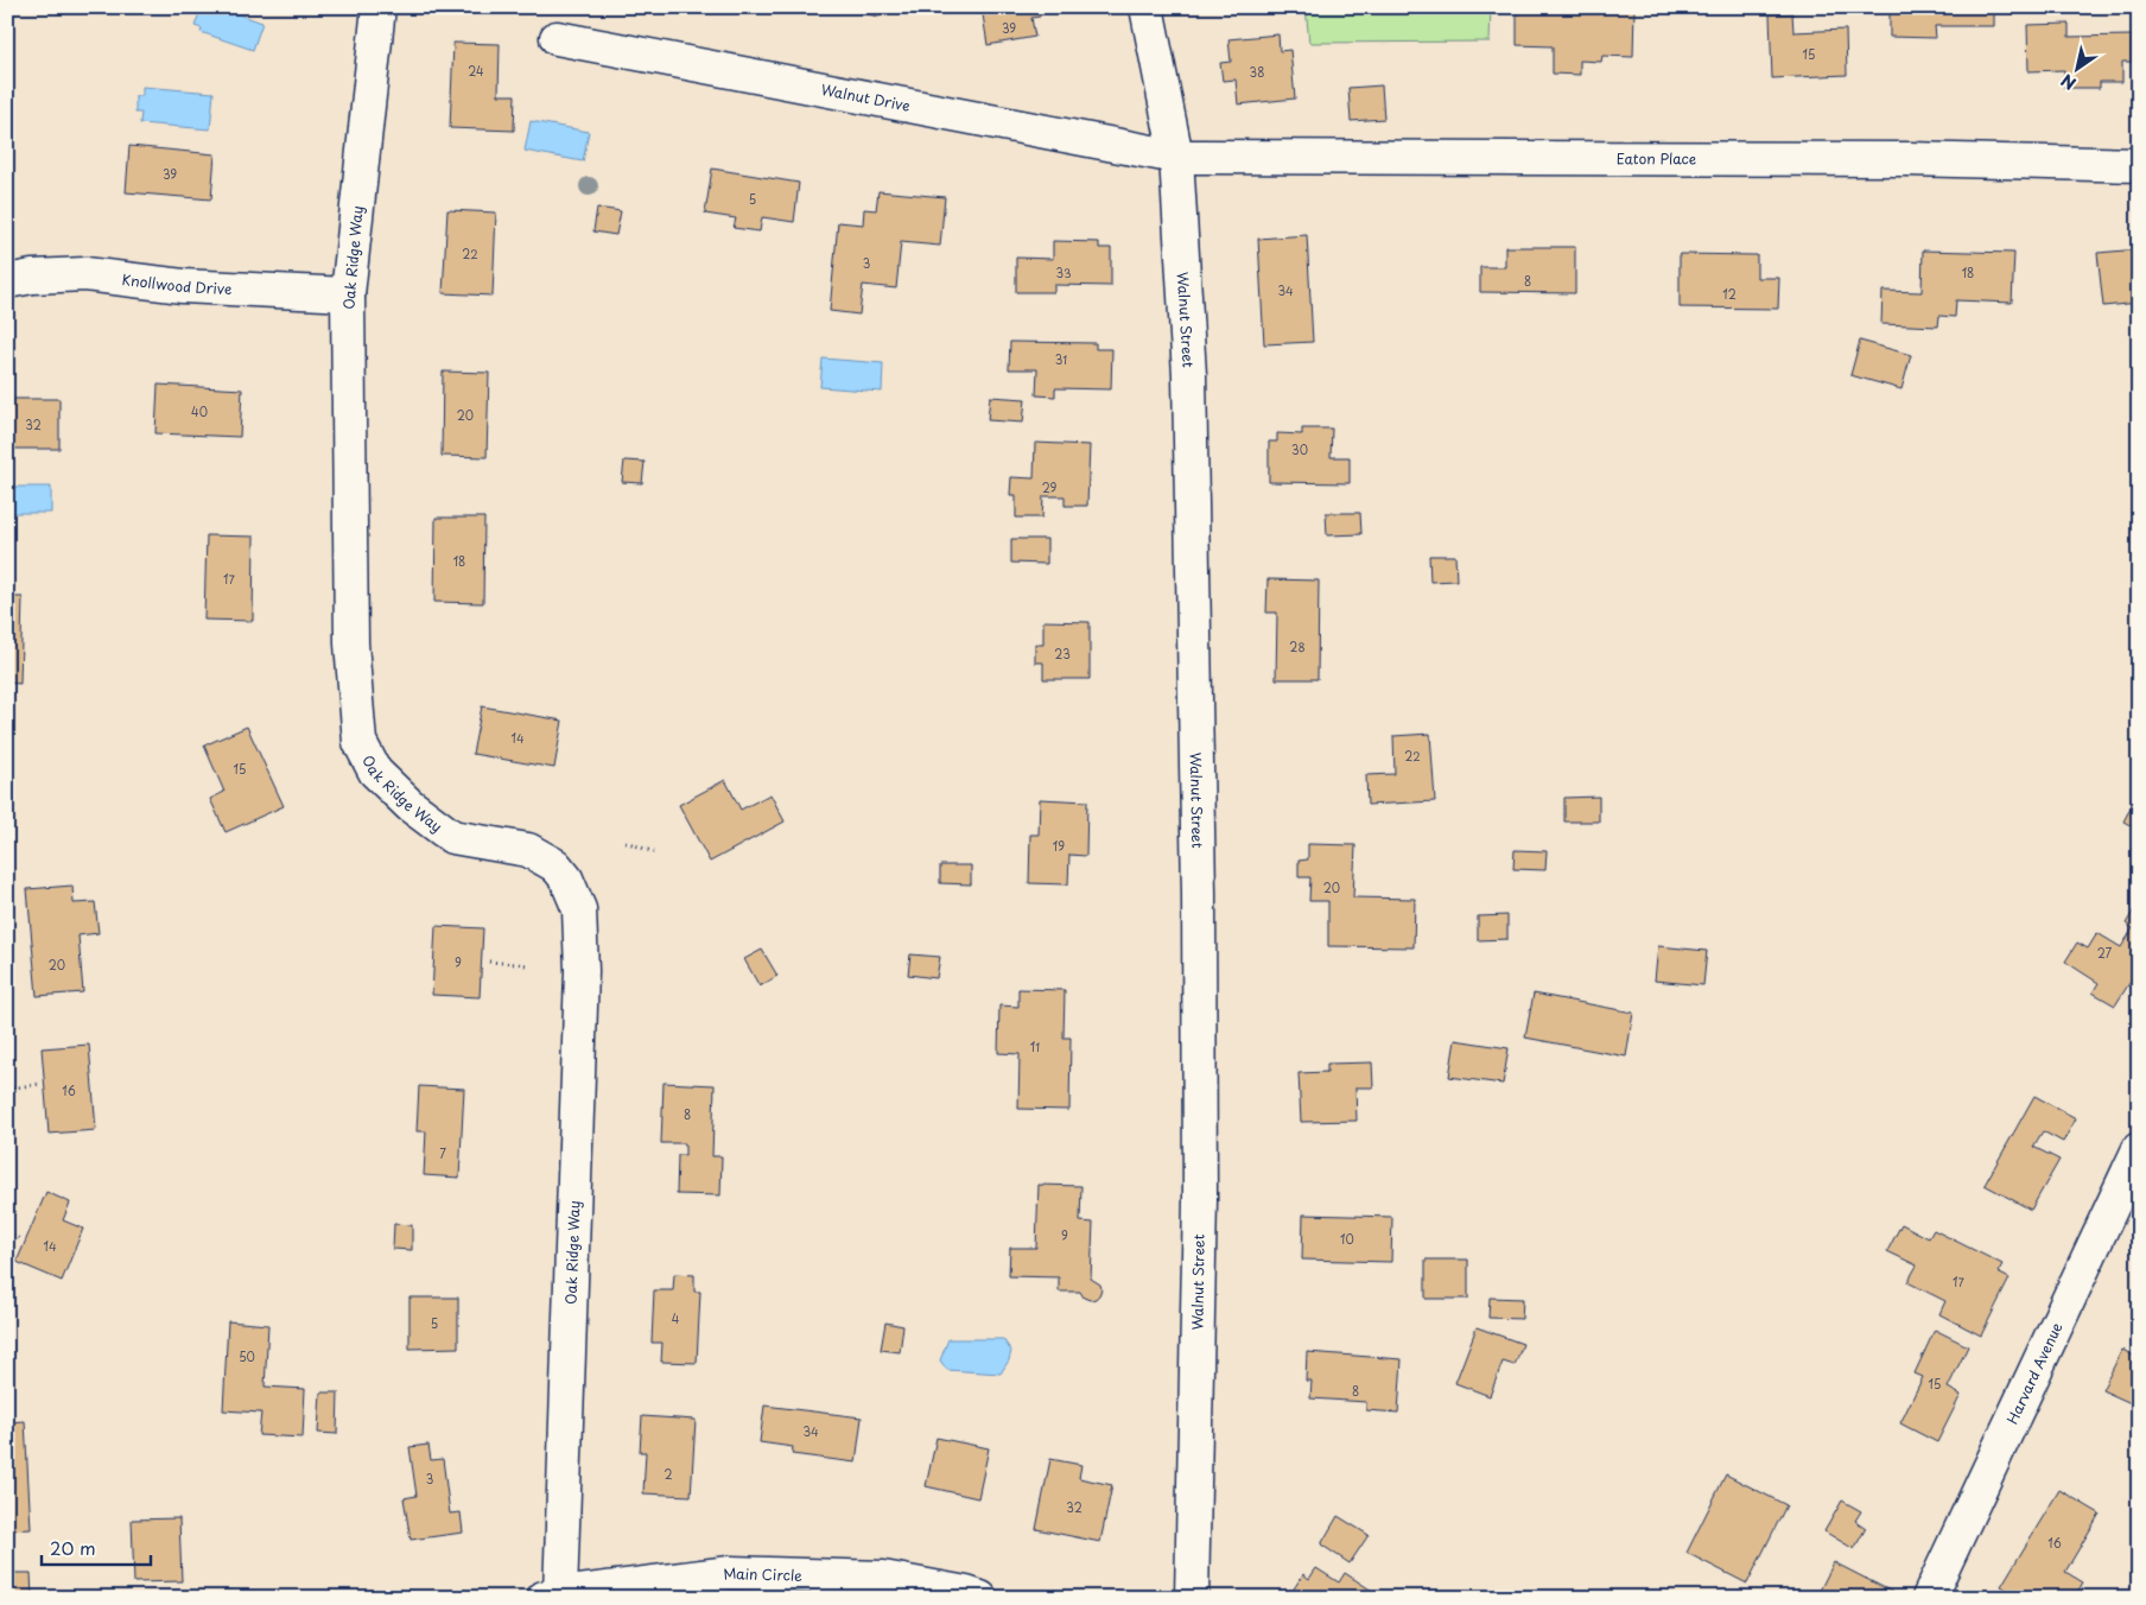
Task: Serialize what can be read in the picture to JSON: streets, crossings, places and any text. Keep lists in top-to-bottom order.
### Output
{
  "streets": {
    "street": [
      "Walnut Drive",
      "Eaton Place",
      "Oak Ridge Way",
      "Knollwood Drive",
      "Walnut Street",
      "Harvard Avenue",
      "Main Circle"
    ]
  },
  "crossings": [
    ["Walnut Drive", "Eaton Place"],
    ["Walnut Drive", "Walnut Street"],
    ["Eaton Place", "Walnut Street"],
    ["Oak Ridge Way", "Knollwood Drive"],
    ["Oak Ridge Way", "Main Circle"]
  ],
  "house_numbers": [
    "39",
    "15",
    "24",
    "38",
    "39",
    "5",
    "22",
    "3",
    "33",
    "18",
    "8",
    "34",
    "12",
    "31",
    "40",
    "20",
    "32",
    "30",
    "29",
    "18",
    "17",
    "28",
    "23",
    "14",
    "22",
    "15",
    "19",
    "20",
    "27",
    "9",
    "20",
    "11",
    "16",
    "8",
    "7",
    "9",
    "10",
    "14",
    "17",
    "4",
    "5",
    "50",
    "15",
    "8",
    "34",
    "2",
    "3",
    "32",
    "16"
  ],
  "scale_bar": "20 m",
  "north": "bottom left"
}
